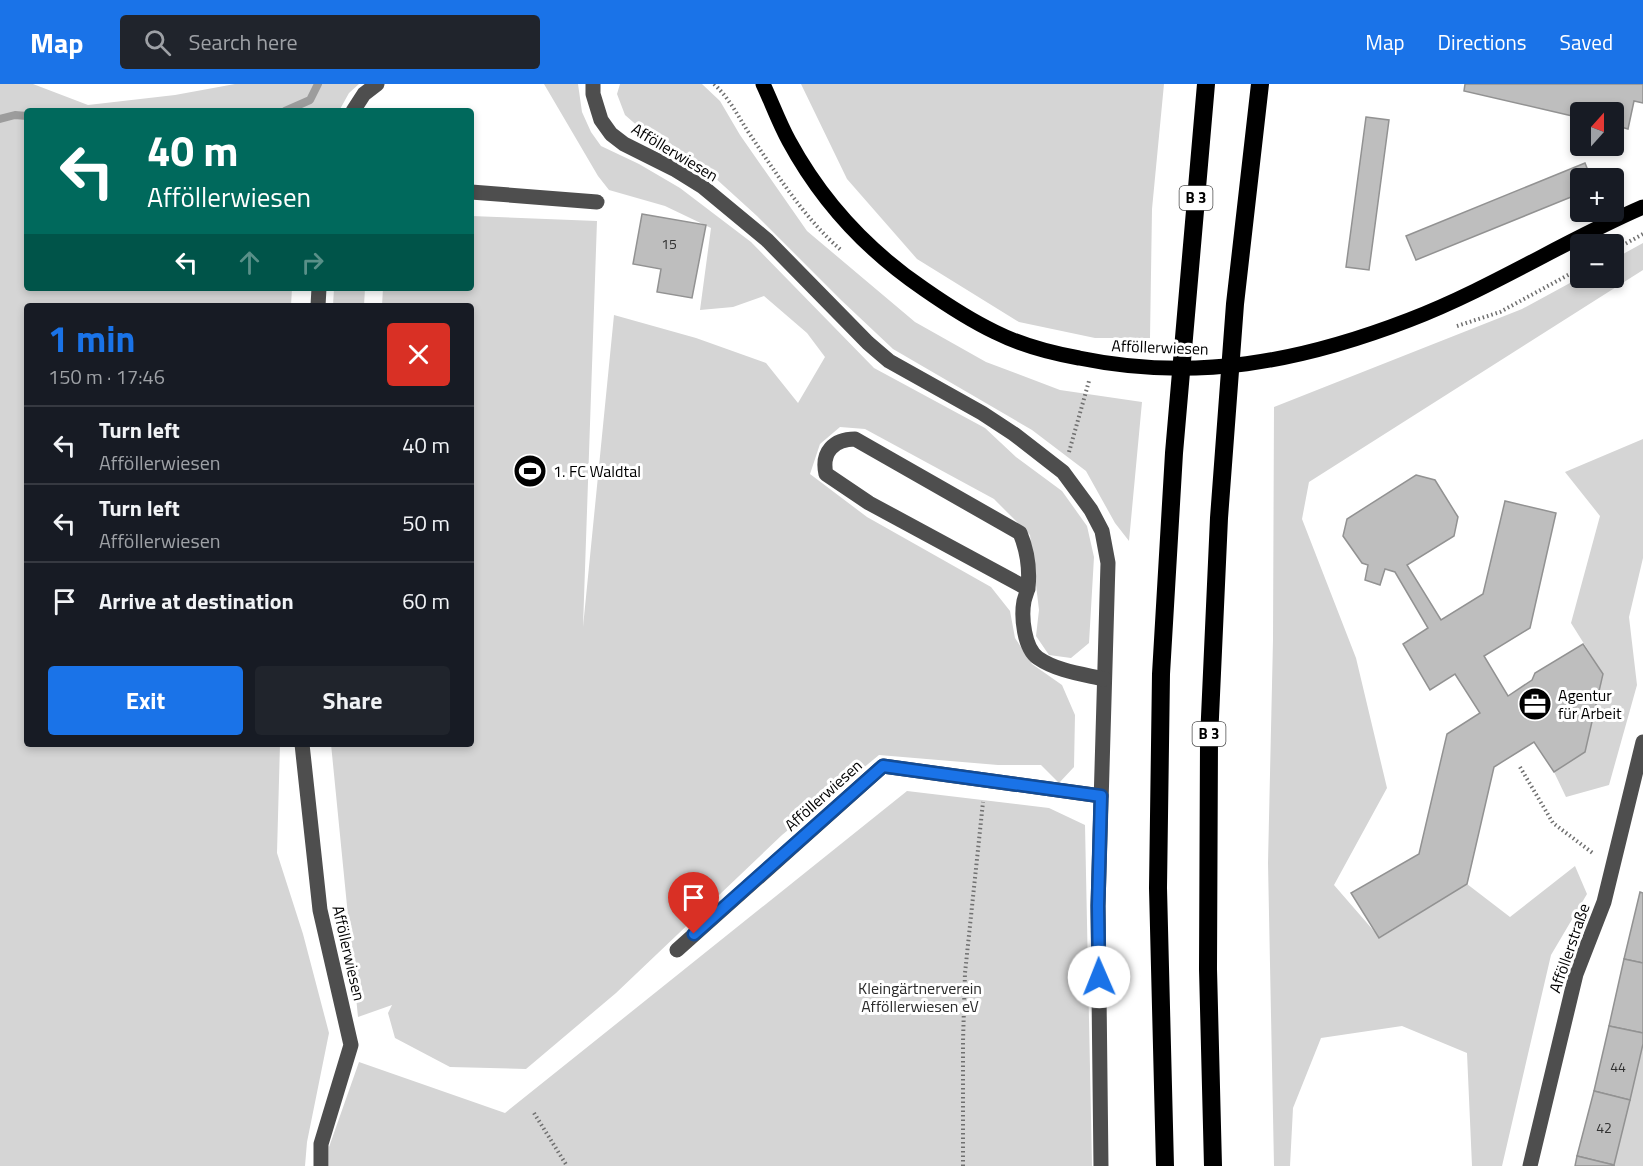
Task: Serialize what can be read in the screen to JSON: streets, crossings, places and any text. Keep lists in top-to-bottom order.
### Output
{
  "streets": {
    "highway": ["B 3"],
    "main road": ["Afföllerwiesen"],
    "street": ["Afföllerstraße"]
  },
  "parks": ["Kleingärtnerverein Afföllerwiesen eV"],
  "places": {
    "sports": ["1. FC Waldtal"],
    "office": ["Agentur für Arbeit"]
  },
  "house_numbers": ["15", "44", "42"],
  "north": "top",
  "page": {
    "header": "Map",
    "search": "Search here",
    "nav": ["Map", "Directions", "Saved"],
    "map_buttons": ["+", "−"],
    "turn": ["40 m", "Afföllerwiesen"],
    "heading": ["1 min", "150 m · 17:46"],
    "list": [
      {
        "name": "Turn left",
        "note": "Afföllerwiesen",
        "value": "40 m"
      },
      {
        "name": "Turn left",
        "note": "Afföllerwiesen",
        "value": "50 m"
      },
      {
        "name": "Arrive at destination",
        "value": "60 m"
      }
    ],
    "buttons": ["Exit", "Share"]
  }
}
